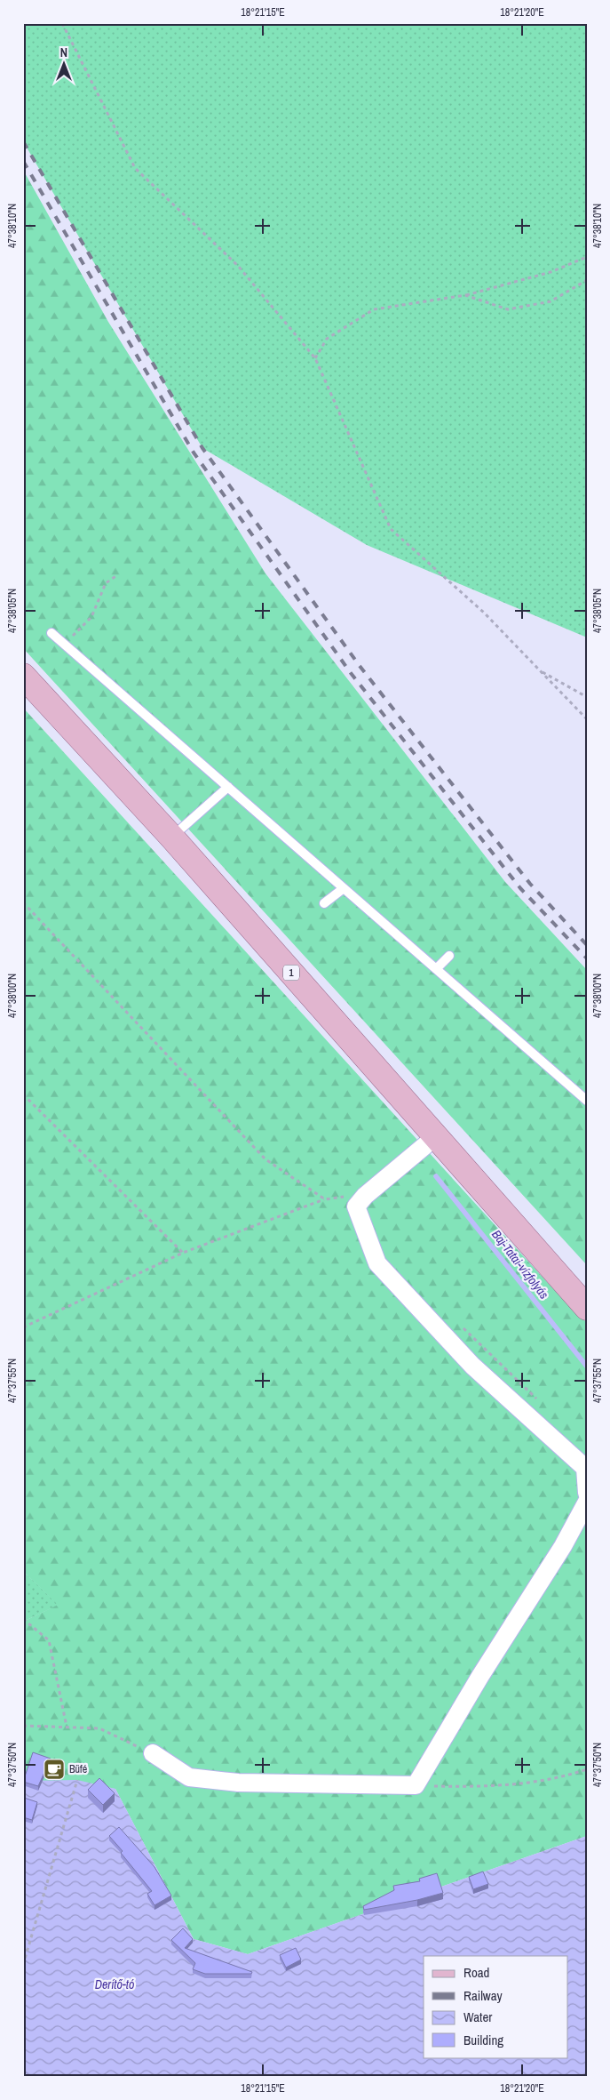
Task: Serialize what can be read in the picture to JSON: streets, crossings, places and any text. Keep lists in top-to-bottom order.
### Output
{
  "streets": {
    "main road": ["1"]
  },
  "water": ["Baj-Tatai-vízfolyás", "Derítő-tó"],
  "places": {
    "cafe": ["Büfé"]
  },
  "legend": [
    "Road",
    "Railway",
    "Water",
    "Building"
  ],
  "north": "top",
  "coordinates": [
    "18°21'15\"E",
    "18°21'20\"E",
    "47°38'10\"N",
    "47°38'05\"N",
    "47°38'00\"N",
    "47°37'55\"N",
    "47°37'50\"N"
  ]
}
